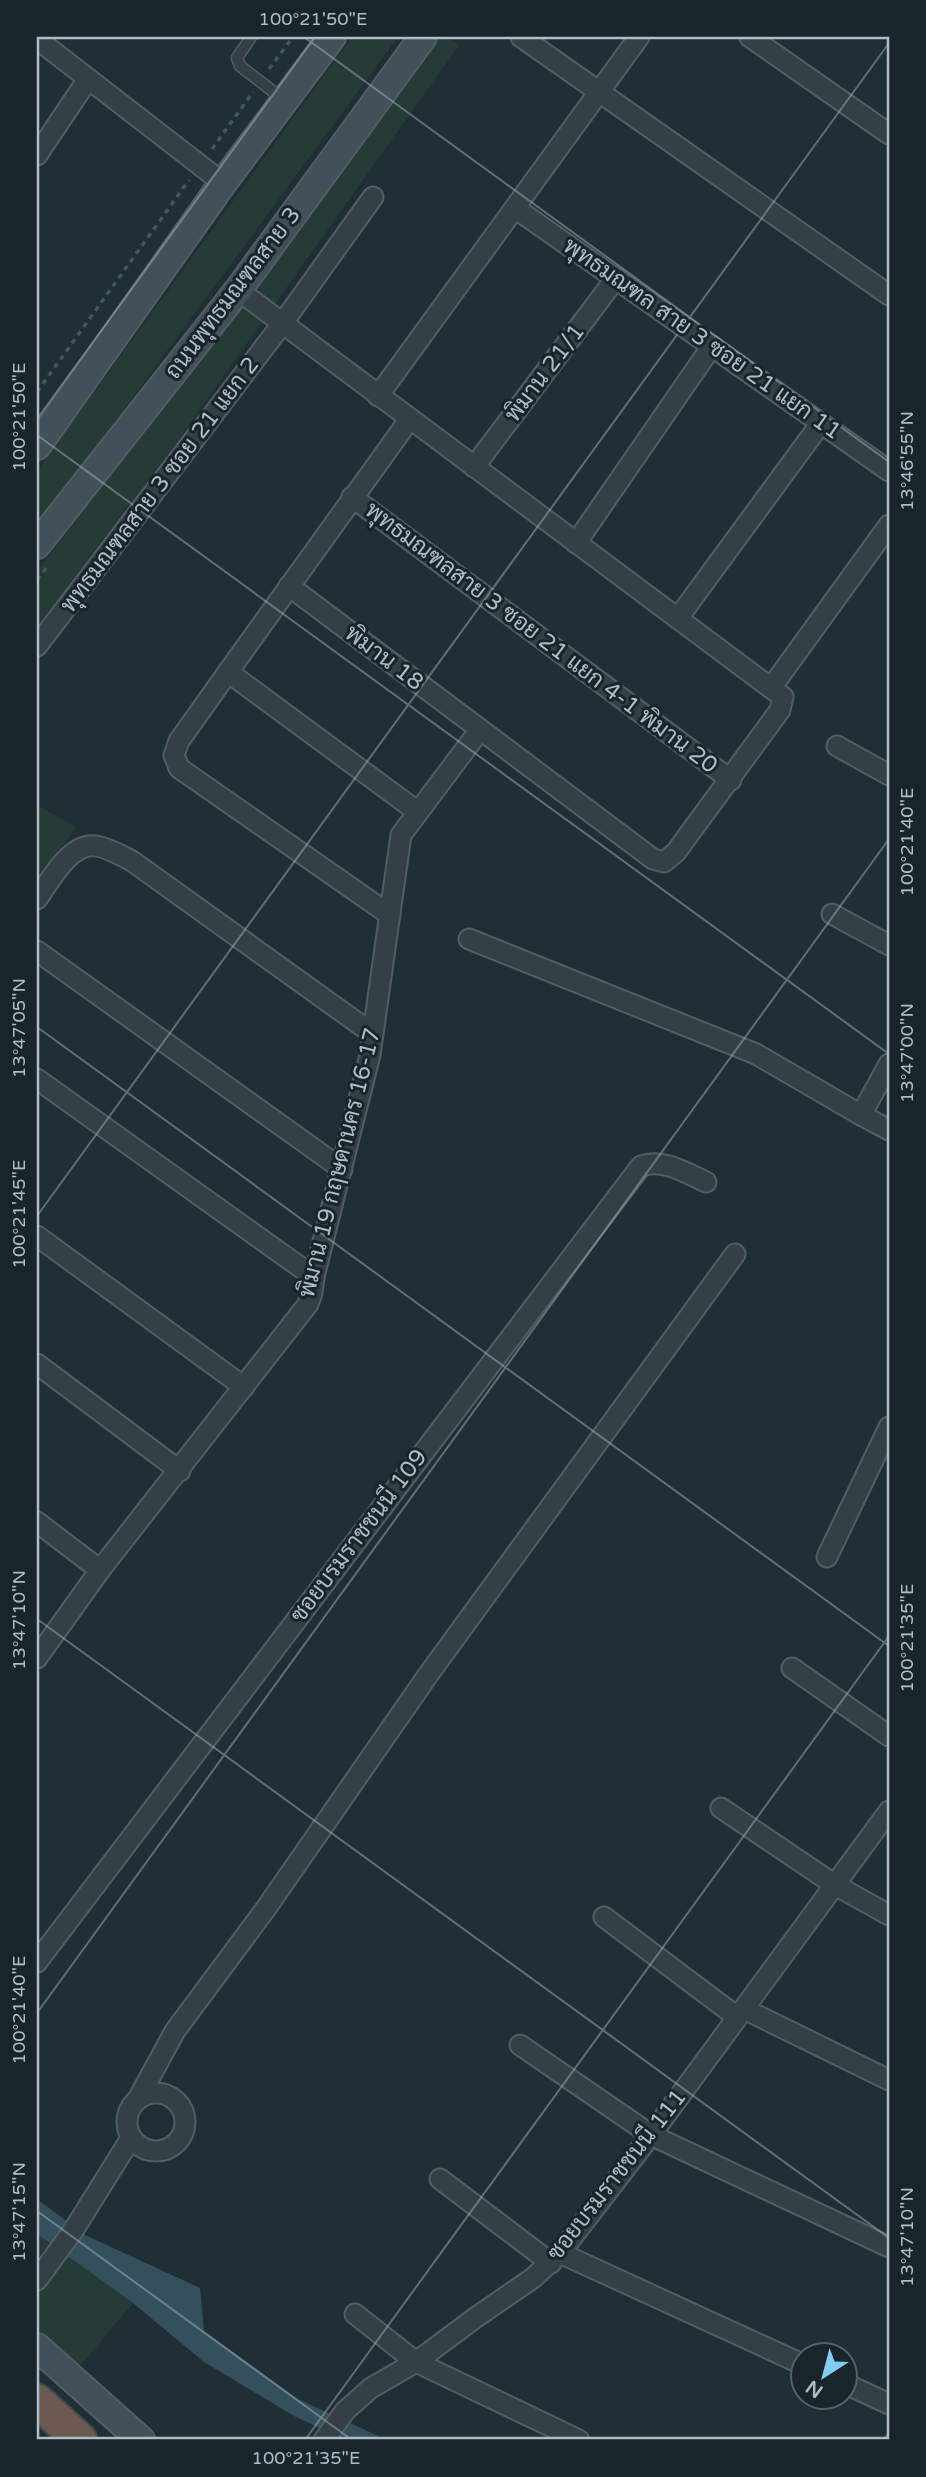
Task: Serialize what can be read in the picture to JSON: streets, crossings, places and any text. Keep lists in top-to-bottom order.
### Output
{
  "streets": {
    "main road": ["ถนนพุทธมณฑลสาย 3"],
    "street": [
      "พุทธมณฑล สาย 3 ซอย 21 แยก 11",
      "พิมาน 21/1",
      "พุทธมณฑลสาย 3 ซอย 21 แยก 2",
      "พุทธมณฑลสาย 3 ซอย 21 แยก 4-1 พิมาน 20",
      "พิมาน 18",
      "พิมาน 19 กฤษดานคร 16-17",
      "ซอยบรมราชชนนี 109",
      "ซอยบรมราชชนนี 111"
    ]
  },
  "crossings": [
    ["พุทธมณฑล สาย 3 ซอย 21 แยก 11", "พิมาน 21/1"],
    ["พุทธมณฑลสาย 3 ซอย 21 แยก 4-1 พิมาน 20", "พิมาน 18"],
    ["พิมาน 18", "พิมาน 19 กฤษดานคร 16-17"]
  ],
  "north": "bottom left",
  "coordinates": [
    "100°21'50\"E",
    "13°46'55\"N",
    "100°21'40\"E",
    "13°47'05\"N",
    "13°47'00\"N",
    "100°21'45\"E",
    "13°47'10\"N",
    "100°21'35\"E",
    "13°47'15\"N"
  ]
}
